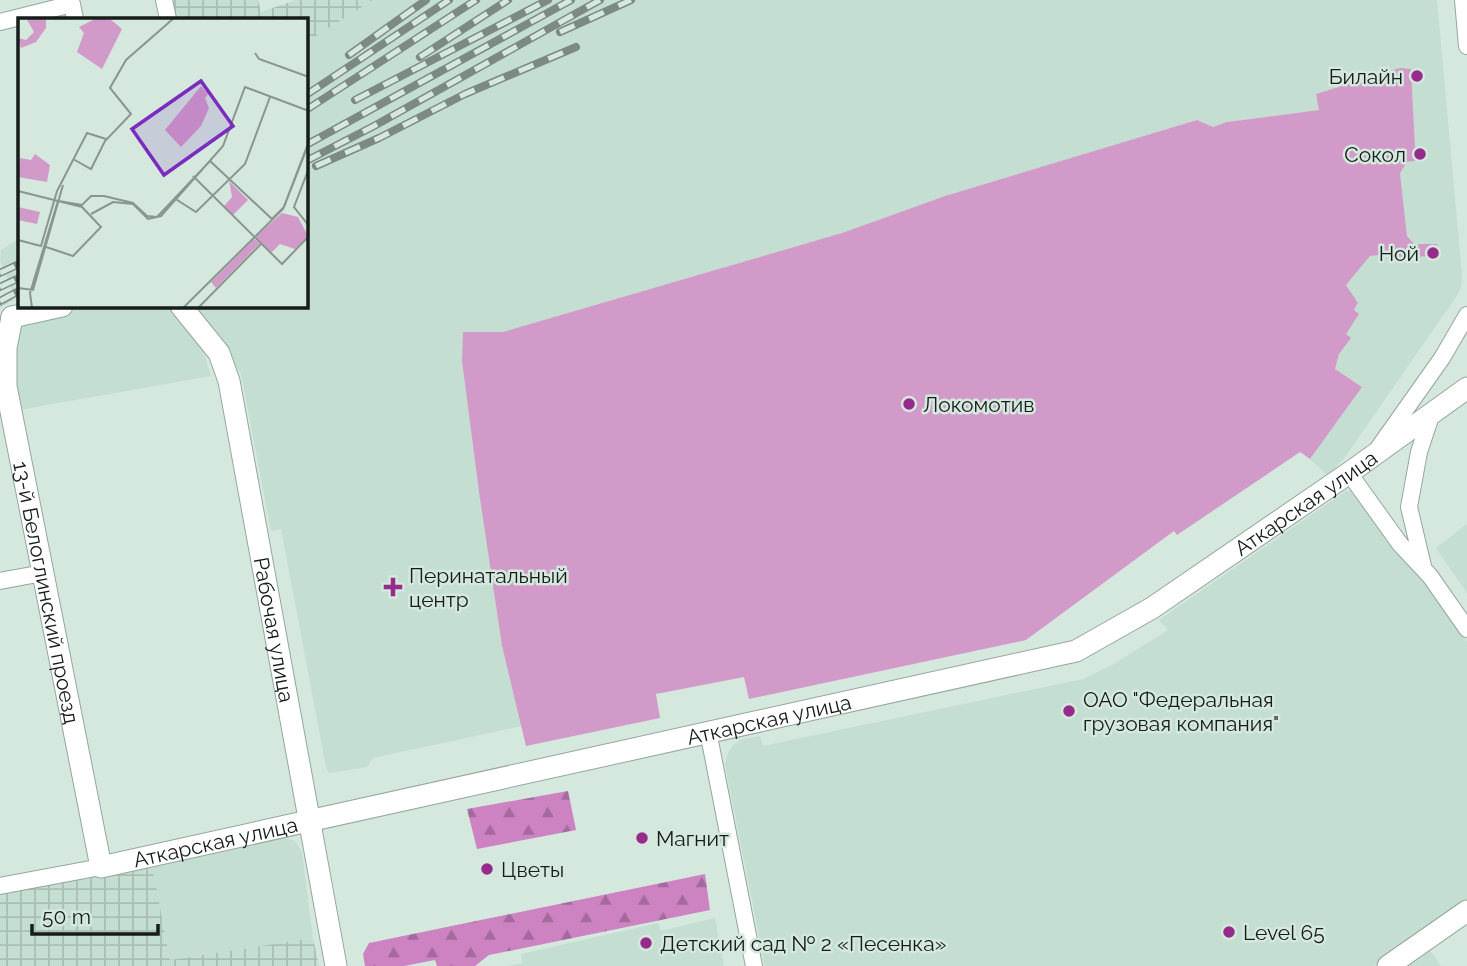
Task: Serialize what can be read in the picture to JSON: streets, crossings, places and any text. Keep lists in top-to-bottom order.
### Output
{
  "streets": {
    "street": ["Аткарская улица", "13-й Белоглинский проезд", "Рабочая улица"]
  },
  "crossings": [
    ["Аткарская улица", "13-й Белоглинский проезд"],
    ["Аткарская улица", "Рабочая улица"]
  ],
  "places": {
    "other": [
      "Билайн",
      "Сокол",
      "Ной",
      "Локомотив",
      "ОАО \"Федеральная грузовая компания\"",
      "Магнит",
      "Цветы",
      "Level 65",
      "Детский сад № 2 «Песенка»"
    ],
    "health": ["Перинатальный центр"]
  },
  "scale_bar": "50 m"
}
